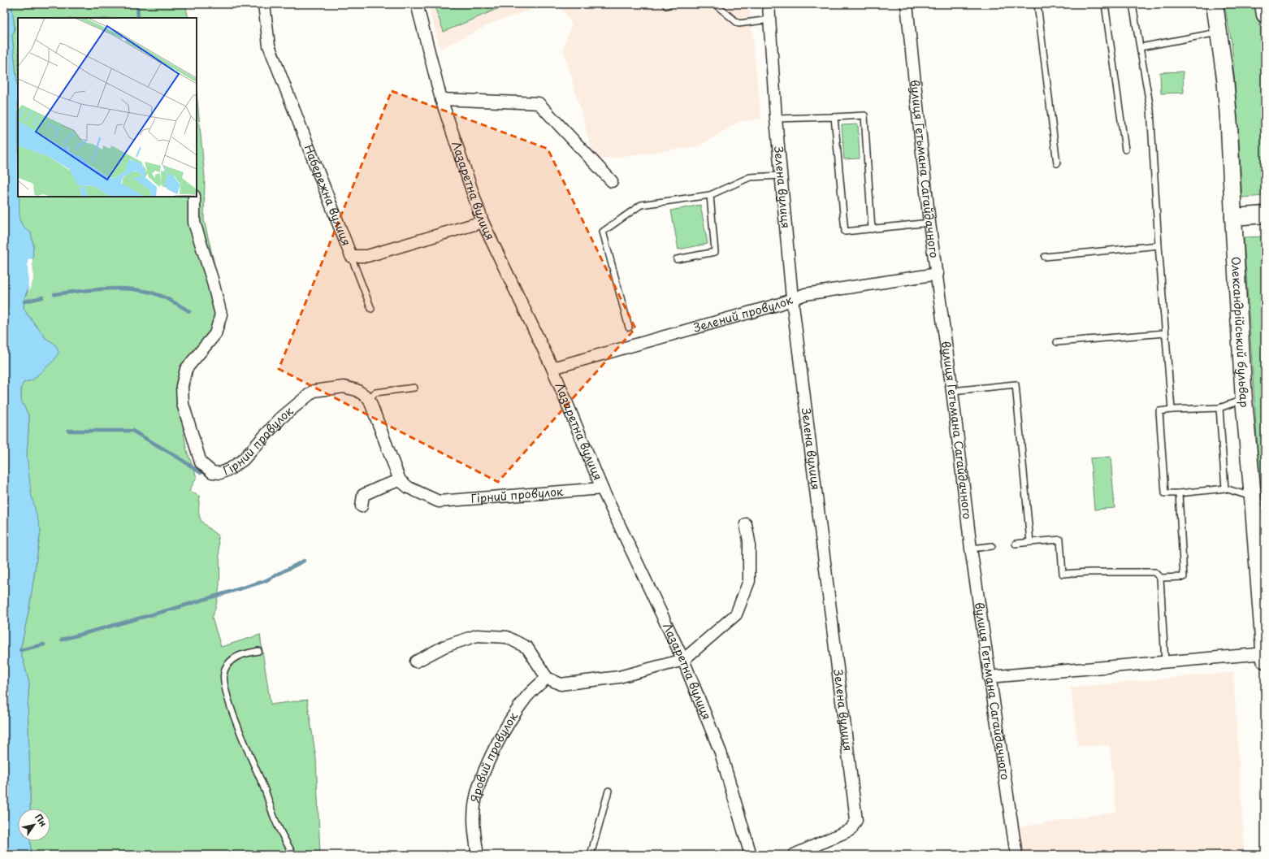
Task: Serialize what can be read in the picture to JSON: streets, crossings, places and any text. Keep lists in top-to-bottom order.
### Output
{
  "streets": {
    "main road": ["Олександрійський бульвар"],
    "street": [
      "вулиця Гетьмана Сагайдачного",
      "Зелена вулиця",
      "Лазаретна вулиця",
      "Набережна вулиця",
      "Зелений провулок",
      "Гірний провулок",
      "Яровий провулок"
    ]
  },
  "crossings": [
    ["вулиця Гетьмана Сагайдачного", "Зелений провулок"],
    ["Зелена вулиця", "Зелений провулок"],
    ["Лазаретна вулиця", "Набережна вулиця"],
    ["Лазаретна вулиця", "Зелений провулок"],
    ["Лазаретна вулиця", "Гірний провулок"]
  ],
  "north": "top right"
}
